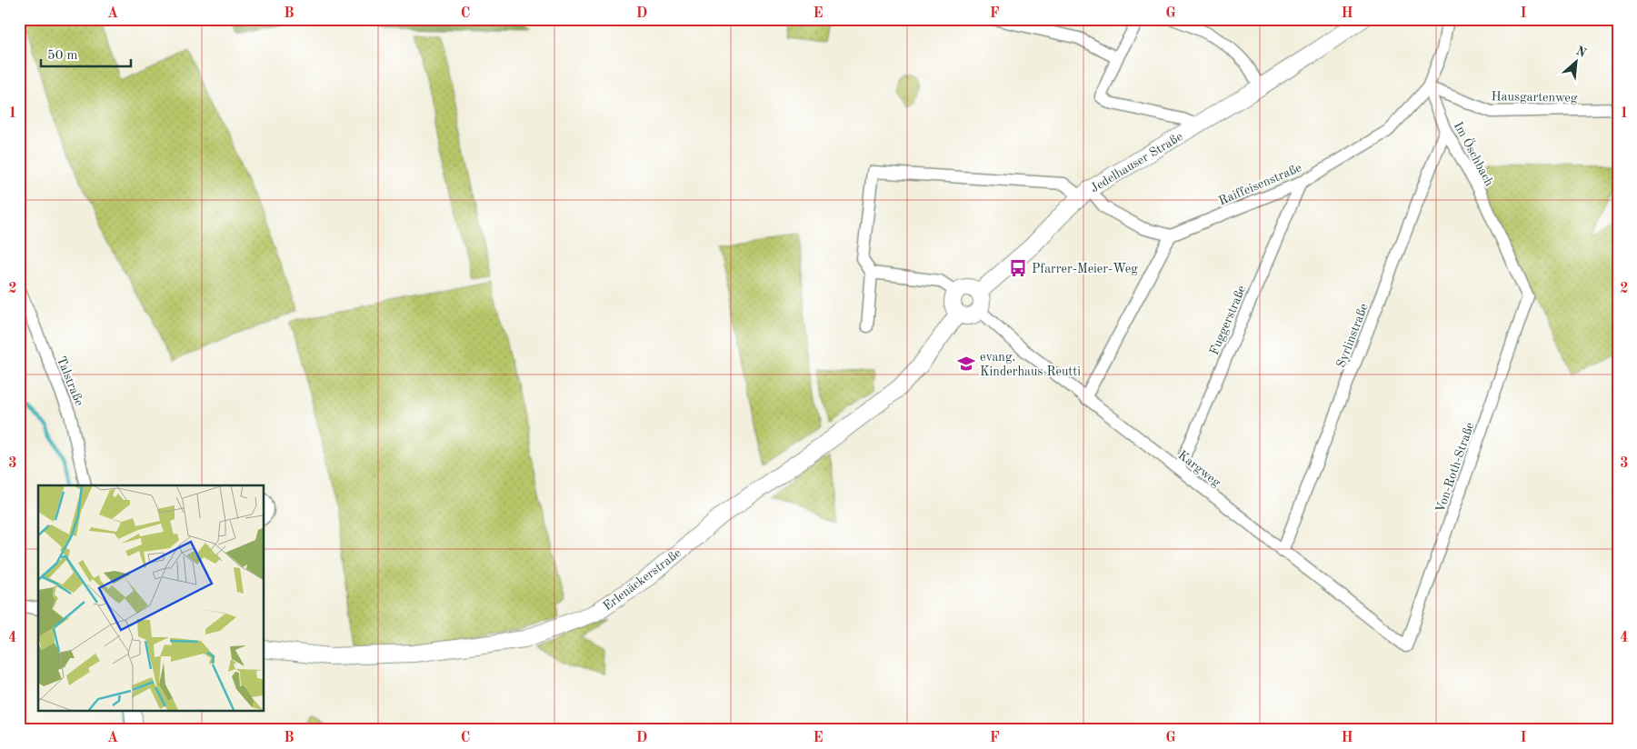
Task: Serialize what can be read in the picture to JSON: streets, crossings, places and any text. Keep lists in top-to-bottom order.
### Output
{
  "streets": {
    "street": [
      "Hausgartenweg",
      "Im Öschbach",
      "Jedelhauser Straße",
      "Raiffeisenstraße",
      "Fuggerstraße",
      "Syrlinstraße",
      "Talstraße",
      "Von-Roth-Straße",
      "Kargweg",
      "Erlenäckerstraße"
    ]
  },
  "crossings": [
    ["Hausgartenweg", "Im Öschbach"],
    ["Hausgartenweg", "Raiffeisenstraße"],
    ["Im Öschbach", "Raiffeisenstraße"],
    ["Im Öschbach", "Syrlinstraße"],
    ["Im Öschbach", "Von-Roth-Straße"],
    ["Jedelhauser Straße", "Kargweg"],
    ["Jedelhauser Straße", "Erlenäckerstraße"],
    ["Raiffeisenstraße", "Fuggerstraße"],
    ["Fuggerstraße", "Kargweg"],
    ["Syrlinstraße", "Kargweg"],
    ["Von-Roth-Straße", "Kargweg"],
    ["Kargweg", "Erlenäckerstraße"]
  ],
  "places": {
    "bus stop": ["Pfarrer-Meier-Weg"],
    "school or university": ["evang. Kinderhaus Reutti"]
  },
  "scale_bar": "50 m",
  "north": "top right",
  "grid": {
    "columns": [
      "A",
      "B",
      "C",
      "D",
      "E",
      "F",
      "G",
      "H",
      "I"
    ],
    "rows": [
      "1",
      "2",
      "3",
      "4"
    ]
  }
}
